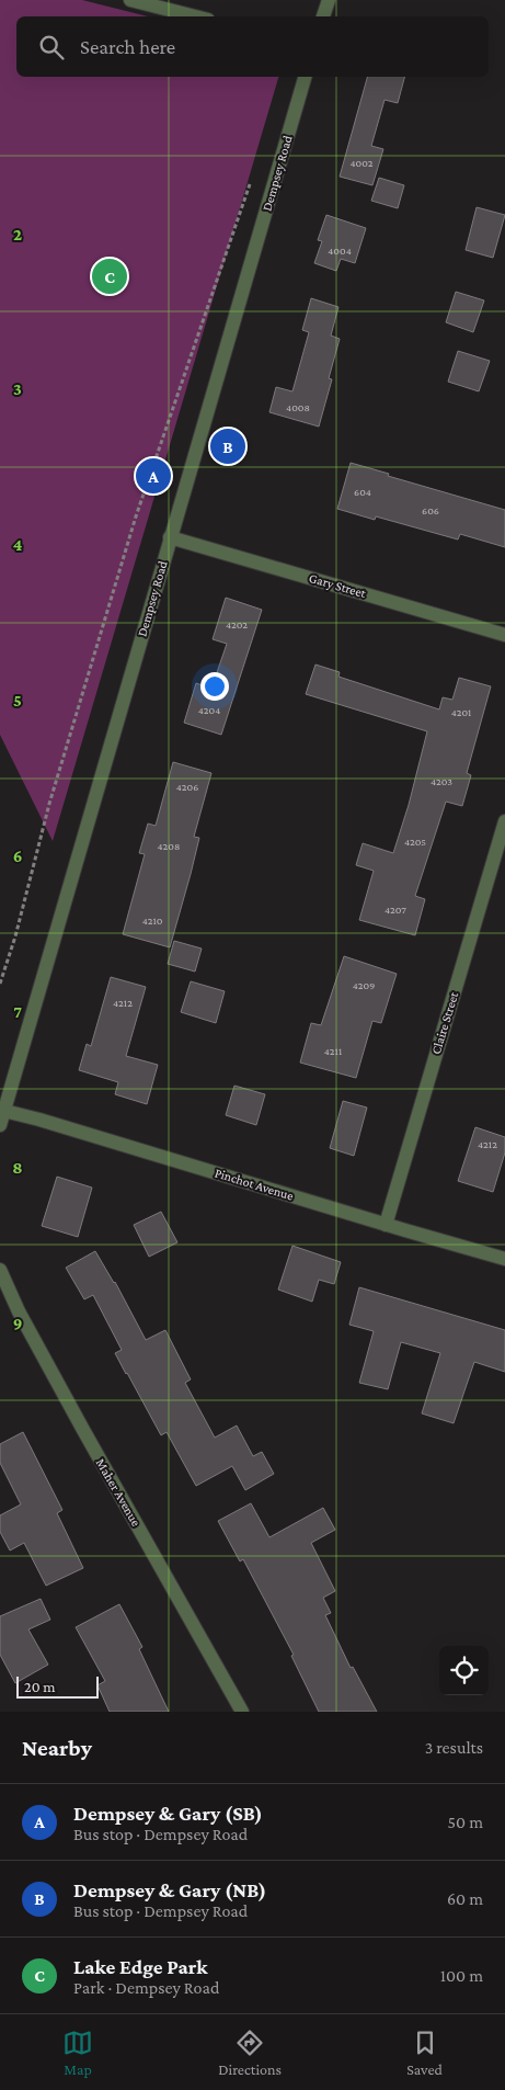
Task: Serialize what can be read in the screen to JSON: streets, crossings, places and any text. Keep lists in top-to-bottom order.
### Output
{
  "streets": {
    "street": [
      "Dempsey Road",
      "Gary Street",
      "Claire Street",
      "Pinchot Avenue",
      "Maher Avenue"
    ]
  },
  "crossings": [
    ["Dempsey Road", "Gary Street"],
    ["Dempsey Road", "Pinchot Avenue"],
    ["Claire Street", "Pinchot Avenue"]
  ],
  "house_numbers": [
    "4002",
    "4004",
    "4008",
    "604",
    "606",
    "4202",
    "4204",
    "4201",
    "4203",
    "4206",
    "4205",
    "4208",
    "4207",
    "4210",
    "4209",
    "4212",
    "4211",
    "4212"
  ],
  "scale_bar": "20 m",
  "page": {
    "search": "Search here",
    "pins": ["C", "B", "A"],
    "scale": "20 m",
    "heading": ["Nearby", "3 results"],
    "list": [
      {
        "mark": "A",
        "name": "Dempsey & Gary (SB)",
        "note": "Bus stop · Dempsey Road",
        "value": "50 m"
      },
      {
        "mark": "B",
        "name": "Dempsey & Gary (NB)",
        "note": "Bus stop · Dempsey Road",
        "value": "60 m"
      },
      {
        "mark": "C",
        "name": "Lake Edge Park",
        "note": "Park · Dempsey Road",
        "value": "100 m"
      }
    ],
    "nav": ["Map", "Directions", "Saved"]
  },
  "grid": {
    "rows": [
      "2",
      "3",
      "4",
      "5",
      "6",
      "7",
      "8",
      "9"
    ]
  }
}
